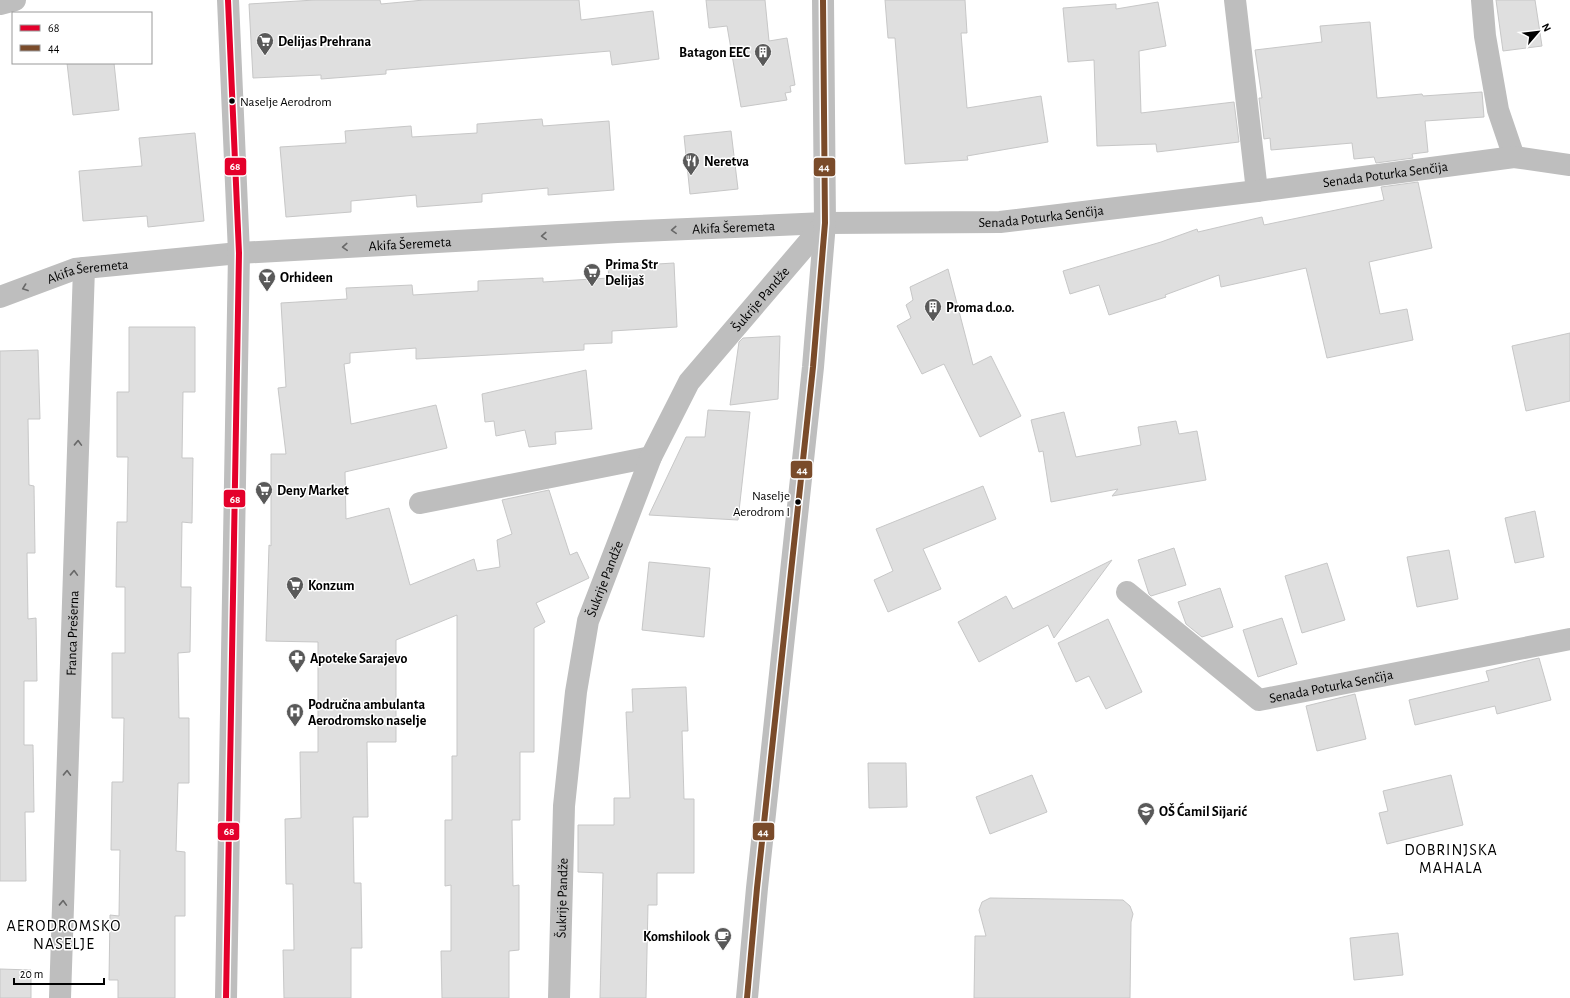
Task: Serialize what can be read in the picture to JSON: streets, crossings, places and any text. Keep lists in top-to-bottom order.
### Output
{
  "streets": {
    "street": [
      "Senada Poturka Senčija",
      "Akifa Šeremeta",
      "Šukrije Pandže",
      "Franca Prešerna"
    ]
  },
  "crossings": [
    ["Senada Poturka Senčija", "Akifa Šeremeta"],
    ["Senada Poturka Senčija", "Šukrije Pandže"],
    ["Akifa Šeremeta", "Šukrije Pandže"],
    ["Akifa Šeremeta", "Franca Prešerna"]
  ],
  "one_way": ["Akifa Šeremeta"],
  "districts": ["DOBRINJSKA MAHALA", "AERODROMSKO NASELJE"],
  "places": {
    "supermarket": [
      "Delijas Prehrana",
      "Prima Str Delijaš",
      "Deny Market",
      "Konzum"
    ],
    "building": ["Batagon EEC", "Proma d.o.o."],
    "other": ["Naselje Aerodrom", "Naselje Aerodrom I"],
    "restaurant": ["Neretva"],
    "bar": ["Orhideen"],
    "pharmacy": ["Apoteke Sarajevo"],
    "hospital": ["Područna ambulanta Aerodromsko naselje"],
    "school or university": ["OŠ Ćamil Sijarić"],
    "cafe": ["Komshilook"]
  },
  "lines": ["transit line 68", "transit line 44"],
  "legend": ["68", "44"],
  "scale_bar": "20 m",
  "north": "top right"
}
